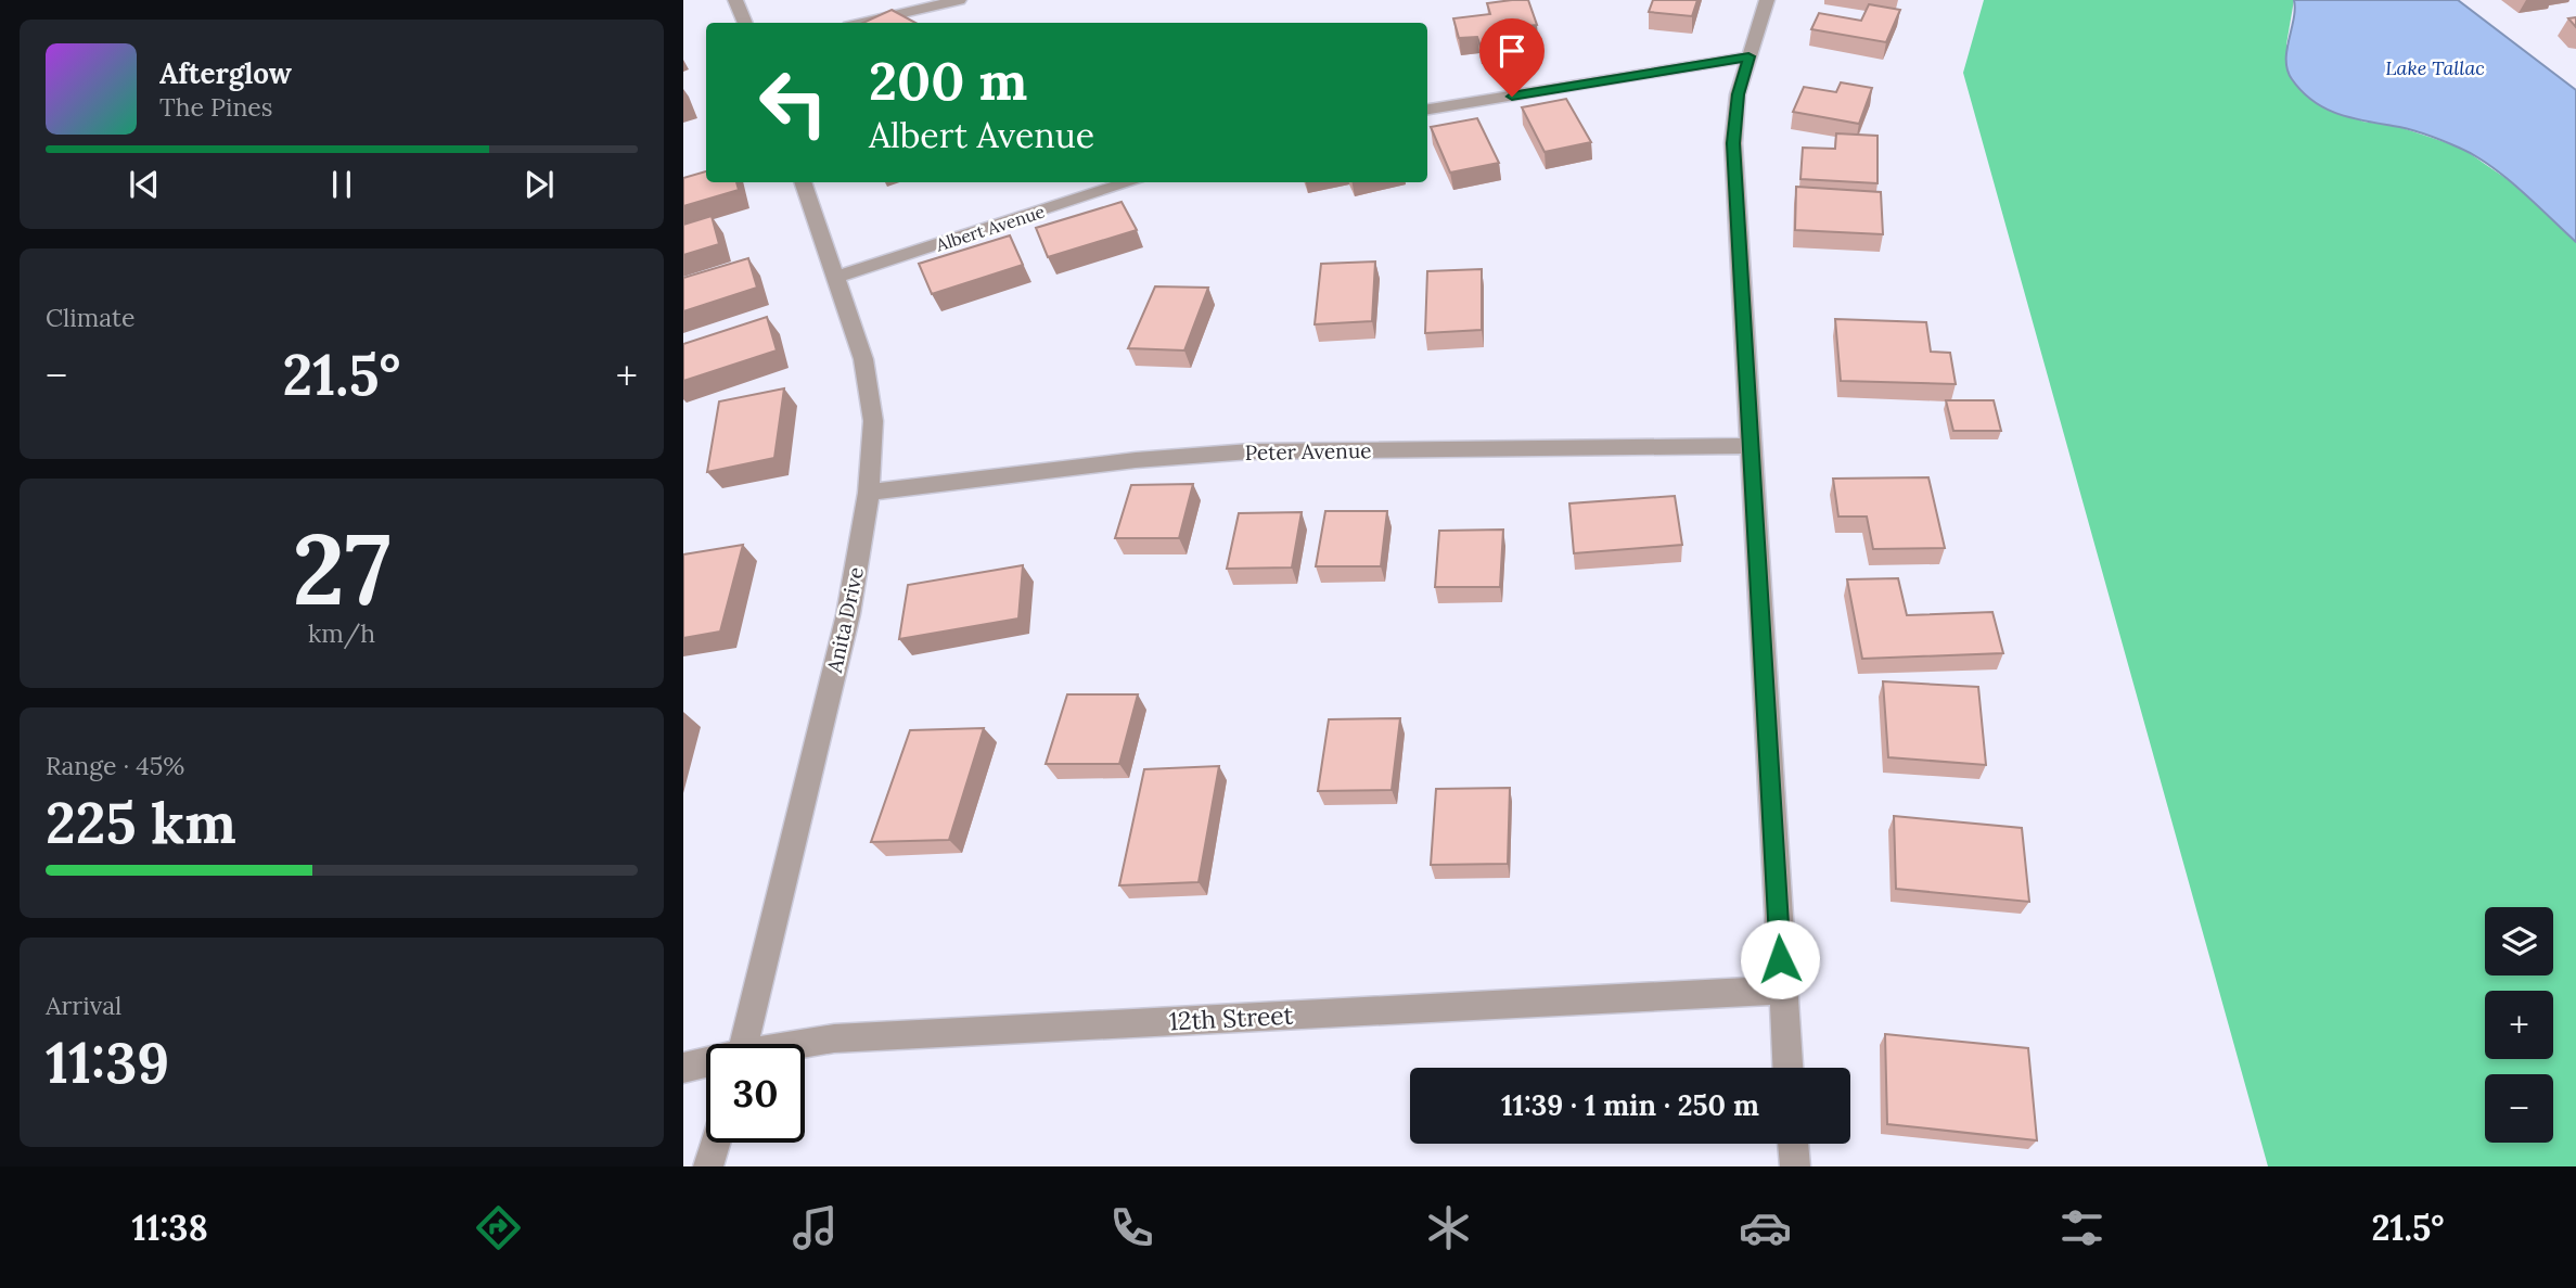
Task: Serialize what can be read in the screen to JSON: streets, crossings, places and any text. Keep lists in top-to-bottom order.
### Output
{
  "streets": {
    "street": [
      "Albert Avenue",
      "Peter Avenue",
      "Anita Drive",
      "12th Street"
    ]
  },
  "crossings": [
    ["Albert Avenue", "Anita Drive"],
    ["Peter Avenue", "Anita Drive"]
  ],
  "water": ["Lake Tallac"],
  "page": {
    "turn": ["200 m", "Albert Avenue"],
    "song": ["Afterglow", "The Pines"],
    "tile": [
      "Climate",
      ["27", "km/h"],
      ["Range · 45%", "225 km"],
      ["Arrival", "11:39"]
    ],
    "heat": ["−", "21.5°", "+"],
    "map_buttons": ["+", "−"],
    "limit": "30",
    "trip": "11:39 · 1 min · 250 m",
    "tabs": ["11:38", "21.5°"]
  }
}
